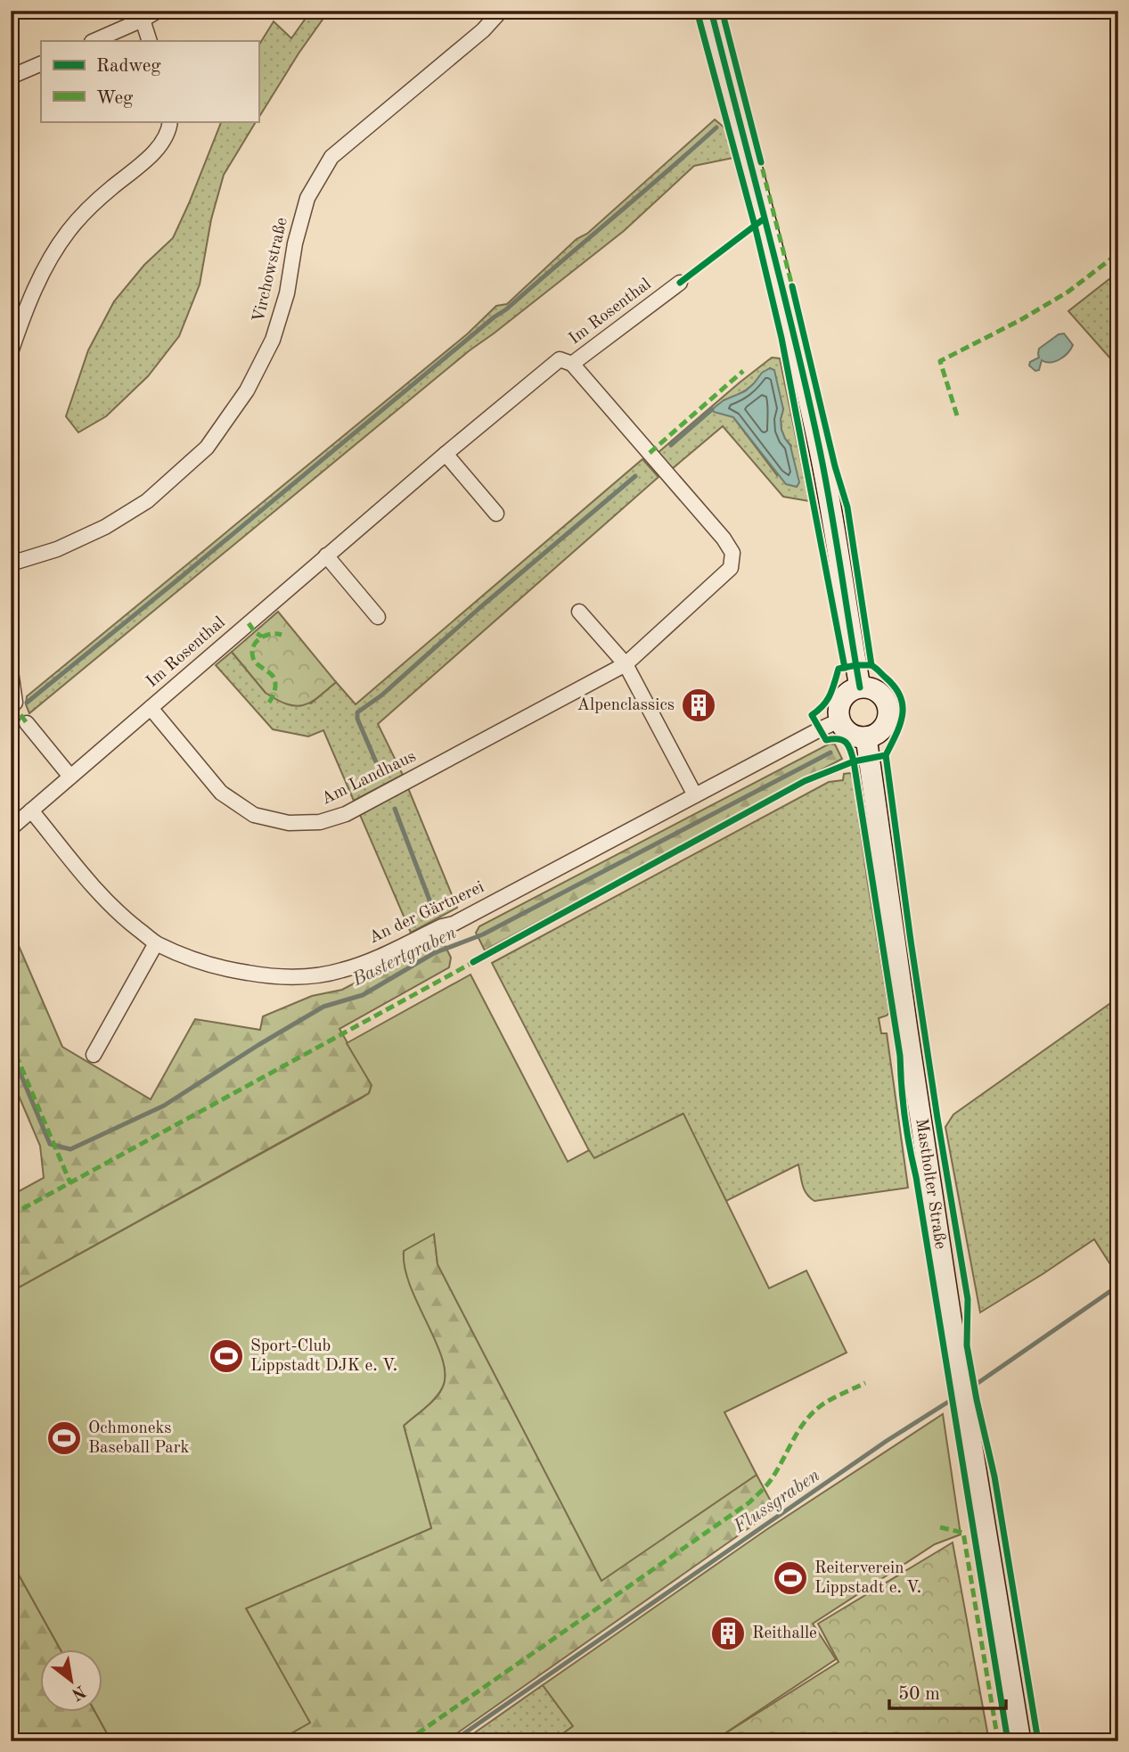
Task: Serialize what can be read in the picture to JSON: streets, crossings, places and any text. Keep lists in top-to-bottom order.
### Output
{
  "streets": {
    "street": [
      "Virchowstraße",
      "Im Rosenthal",
      "Am Landhaus",
      "An der Gärtnerei",
      "Mastholter Straße"
    ]
  },
  "crossings": [
    ["Im Rosenthal", "Am Landhaus"],
    ["Im Rosenthal", "An der Gärtnerei"],
    ["An der Gärtnerei", "Mastholter Straße"]
  ],
  "water": ["Bastertgraben", "Flussgraben"],
  "places": {
    "building": ["Alpenclassics", "Reithalle"],
    "sports": ["Sport-Club Lippstadt DJK e. V.", "Ochmoneks Baseball Park", "Reiterverein Lippstadt e. V."]
  },
  "legend": ["Radweg", "Weg"],
  "scale_bar": "50 m",
  "north": "bottom right"
}
